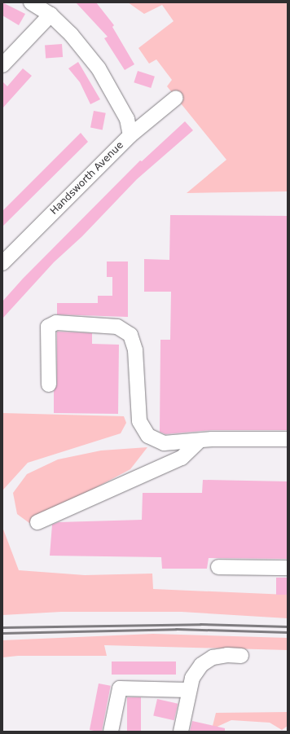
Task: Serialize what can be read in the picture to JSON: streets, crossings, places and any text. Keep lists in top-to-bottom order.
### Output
{
  "streets": {
    "street": ["Handsworth Avenue"]
  }
}
